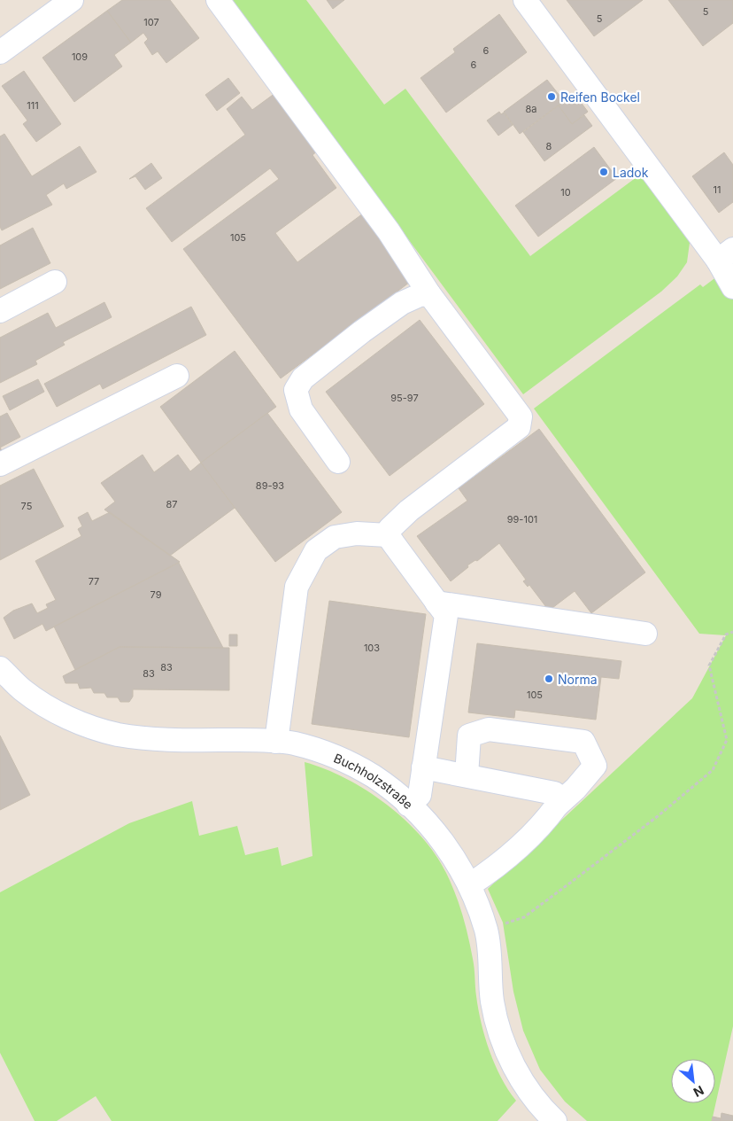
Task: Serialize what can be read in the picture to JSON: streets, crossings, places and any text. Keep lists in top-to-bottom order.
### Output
{
  "streets": {
    "street": ["Buchholzstraße"]
  },
  "places": ["Reifen Bockel", "Ladok", "Norma"],
  "house_numbers": [
    "5",
    "5",
    "107",
    "6",
    "109",
    "6",
    "111",
    "8a",
    "8",
    "11",
    "10",
    "105",
    "95-97",
    "89-93",
    "87",
    "75",
    "99-101",
    "77",
    "79",
    "103",
    "83",
    "83",
    "105"
  ],
  "north": "bottom right"
}
